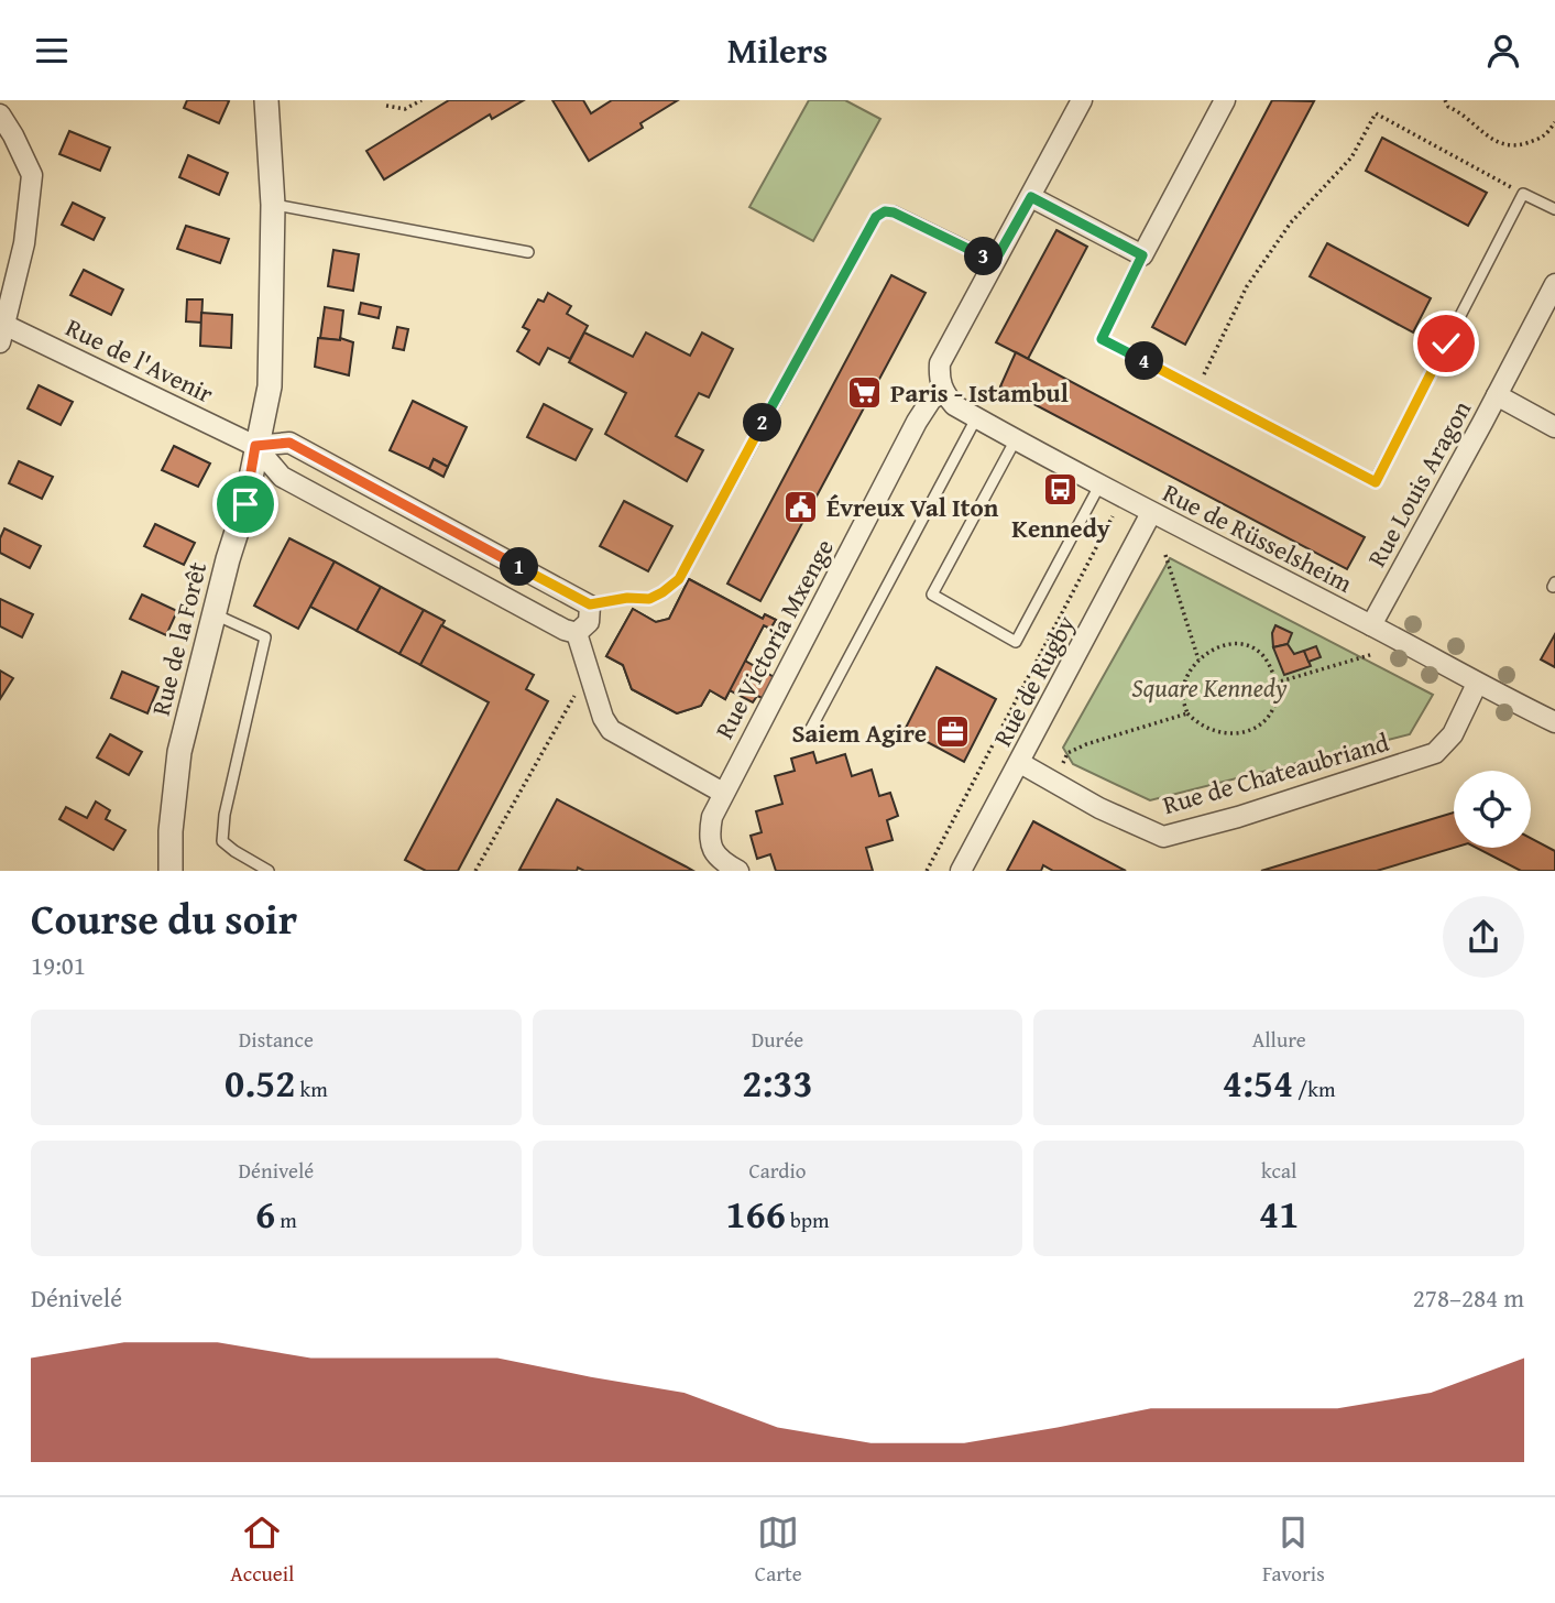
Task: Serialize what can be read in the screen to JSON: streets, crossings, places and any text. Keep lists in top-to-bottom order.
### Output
{
  "streets": {
    "street": [
      "Rue de l'Avenir",
      "Rue Louis Aragon",
      "Rue de Rüsselsheim",
      "Rue de la Forêt",
      "Rue Victoria Mxenge",
      "Rue de Rugby",
      "Rue de Chateaubriand"
    ]
  },
  "crossings": [
    ["Rue de l'Avenir", "Rue de la Forêt"],
    ["Rue Louis Aragon", "Rue de Rüsselsheim"],
    ["Rue de Rüsselsheim", "Rue Victoria Mxenge"],
    ["Rue de Rüsselsheim", "Rue de Rugby"],
    ["Rue de Rüsselsheim", "Rue de Chateaubriand"],
    ["Rue de Rugby", "Rue de Chateaubriand"]
  ],
  "parks": ["Square Kennedy"],
  "places": {
    "supermarket": ["Paris - Istambul"],
    "bus stop": ["Kennedy"],
    "public building": ["Évreux Val Iton"],
    "office": ["Saiem Agire"]
  },
  "page": {
    "header": "Milers",
    "pins": [
      "3",
      "4",
      "2",
      "1"
    ],
    "heading": ["Course du soir", "19:01"],
    "stats": [
      ["Distance", "0.52 km"],
      ["Durée", "2:33"],
      ["Allure", "4:54 /km"],
      ["Dénivelé", "6 m"],
      ["Cardio", "166 bpm"],
      ["kcal", "41"]
    ],
    "chart": ["Dénivelé", "278–284 m"],
    "tabs": ["Accueil", "Carte", "Favoris"]
  }
}
